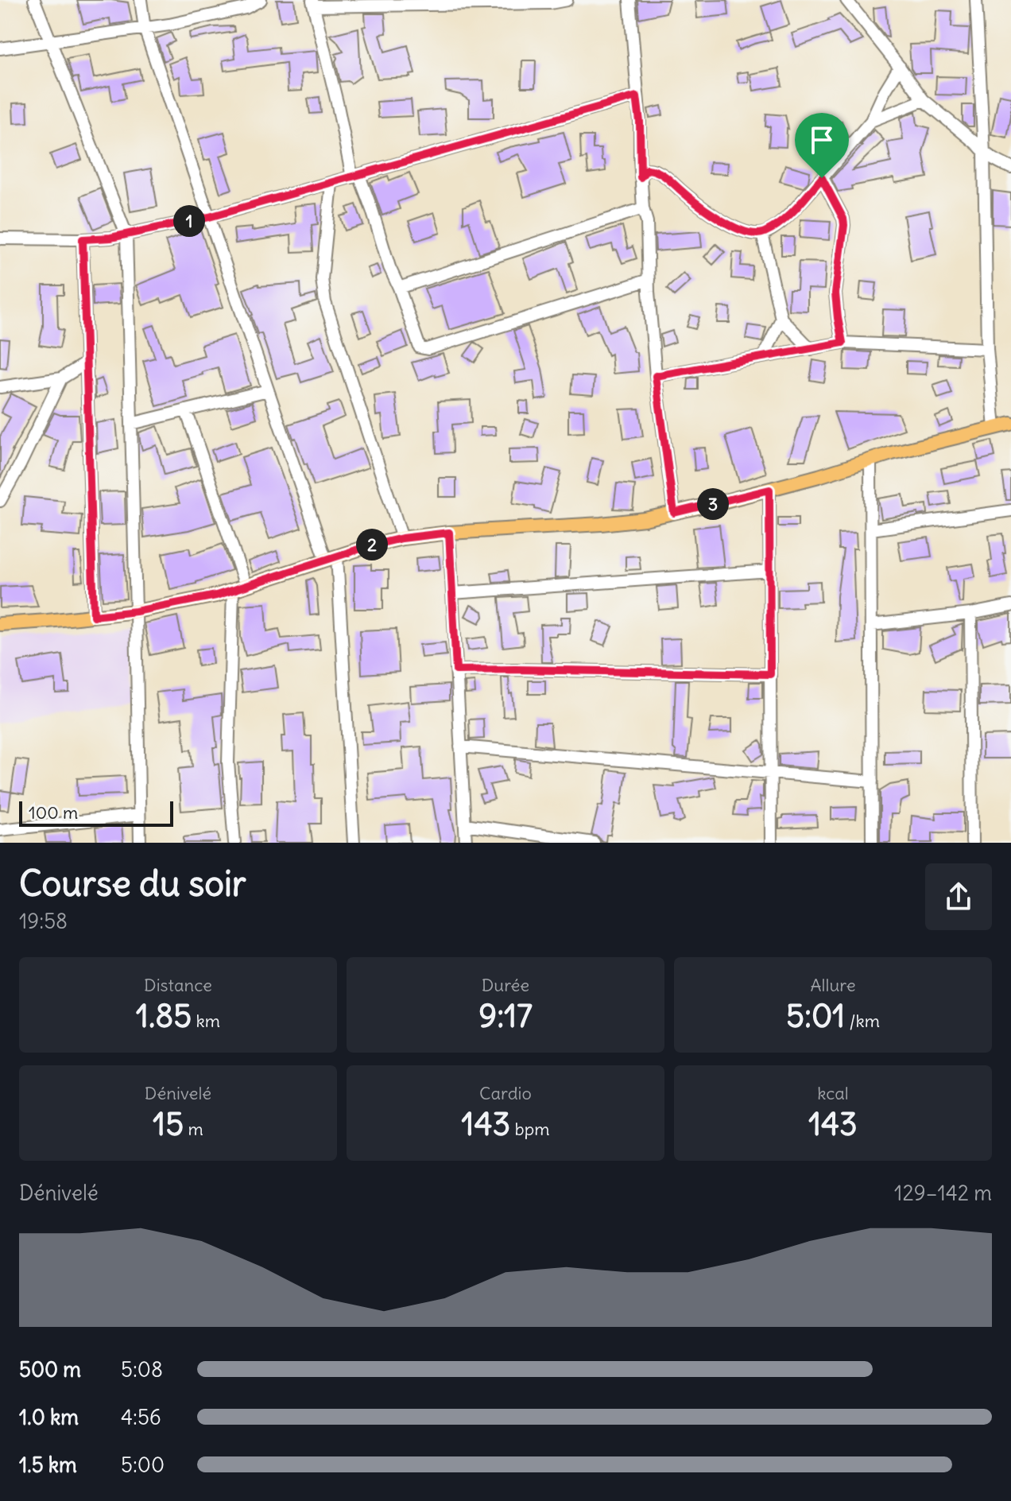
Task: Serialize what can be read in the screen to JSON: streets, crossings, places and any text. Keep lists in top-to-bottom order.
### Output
{
  "scale_bar": "100 m",
  "page": {
    "pins": ["1", "3", "2"],
    "scale": "100 m",
    "heading": ["Course du soir", "19:58"],
    "stats": [
      ["Distance", "1.85 km"],
      ["Durée", "9:17"],
      ["Allure", "5:01 /km"],
      ["Dénivelé", "15 m"],
      ["Cardio", "143 bpm"],
      ["kcal", "143"]
    ],
    "chart": ["Dénivelé", "129–142 m"],
    "list": [
      {
        "name": "500 m",
        "note": "5:08"
      },
      {
        "name": "1.0 km",
        "note": "4:56"
      },
      {
        "name": "1.5 km",
        "note": "5:00"
      }
    ]
  }
}
